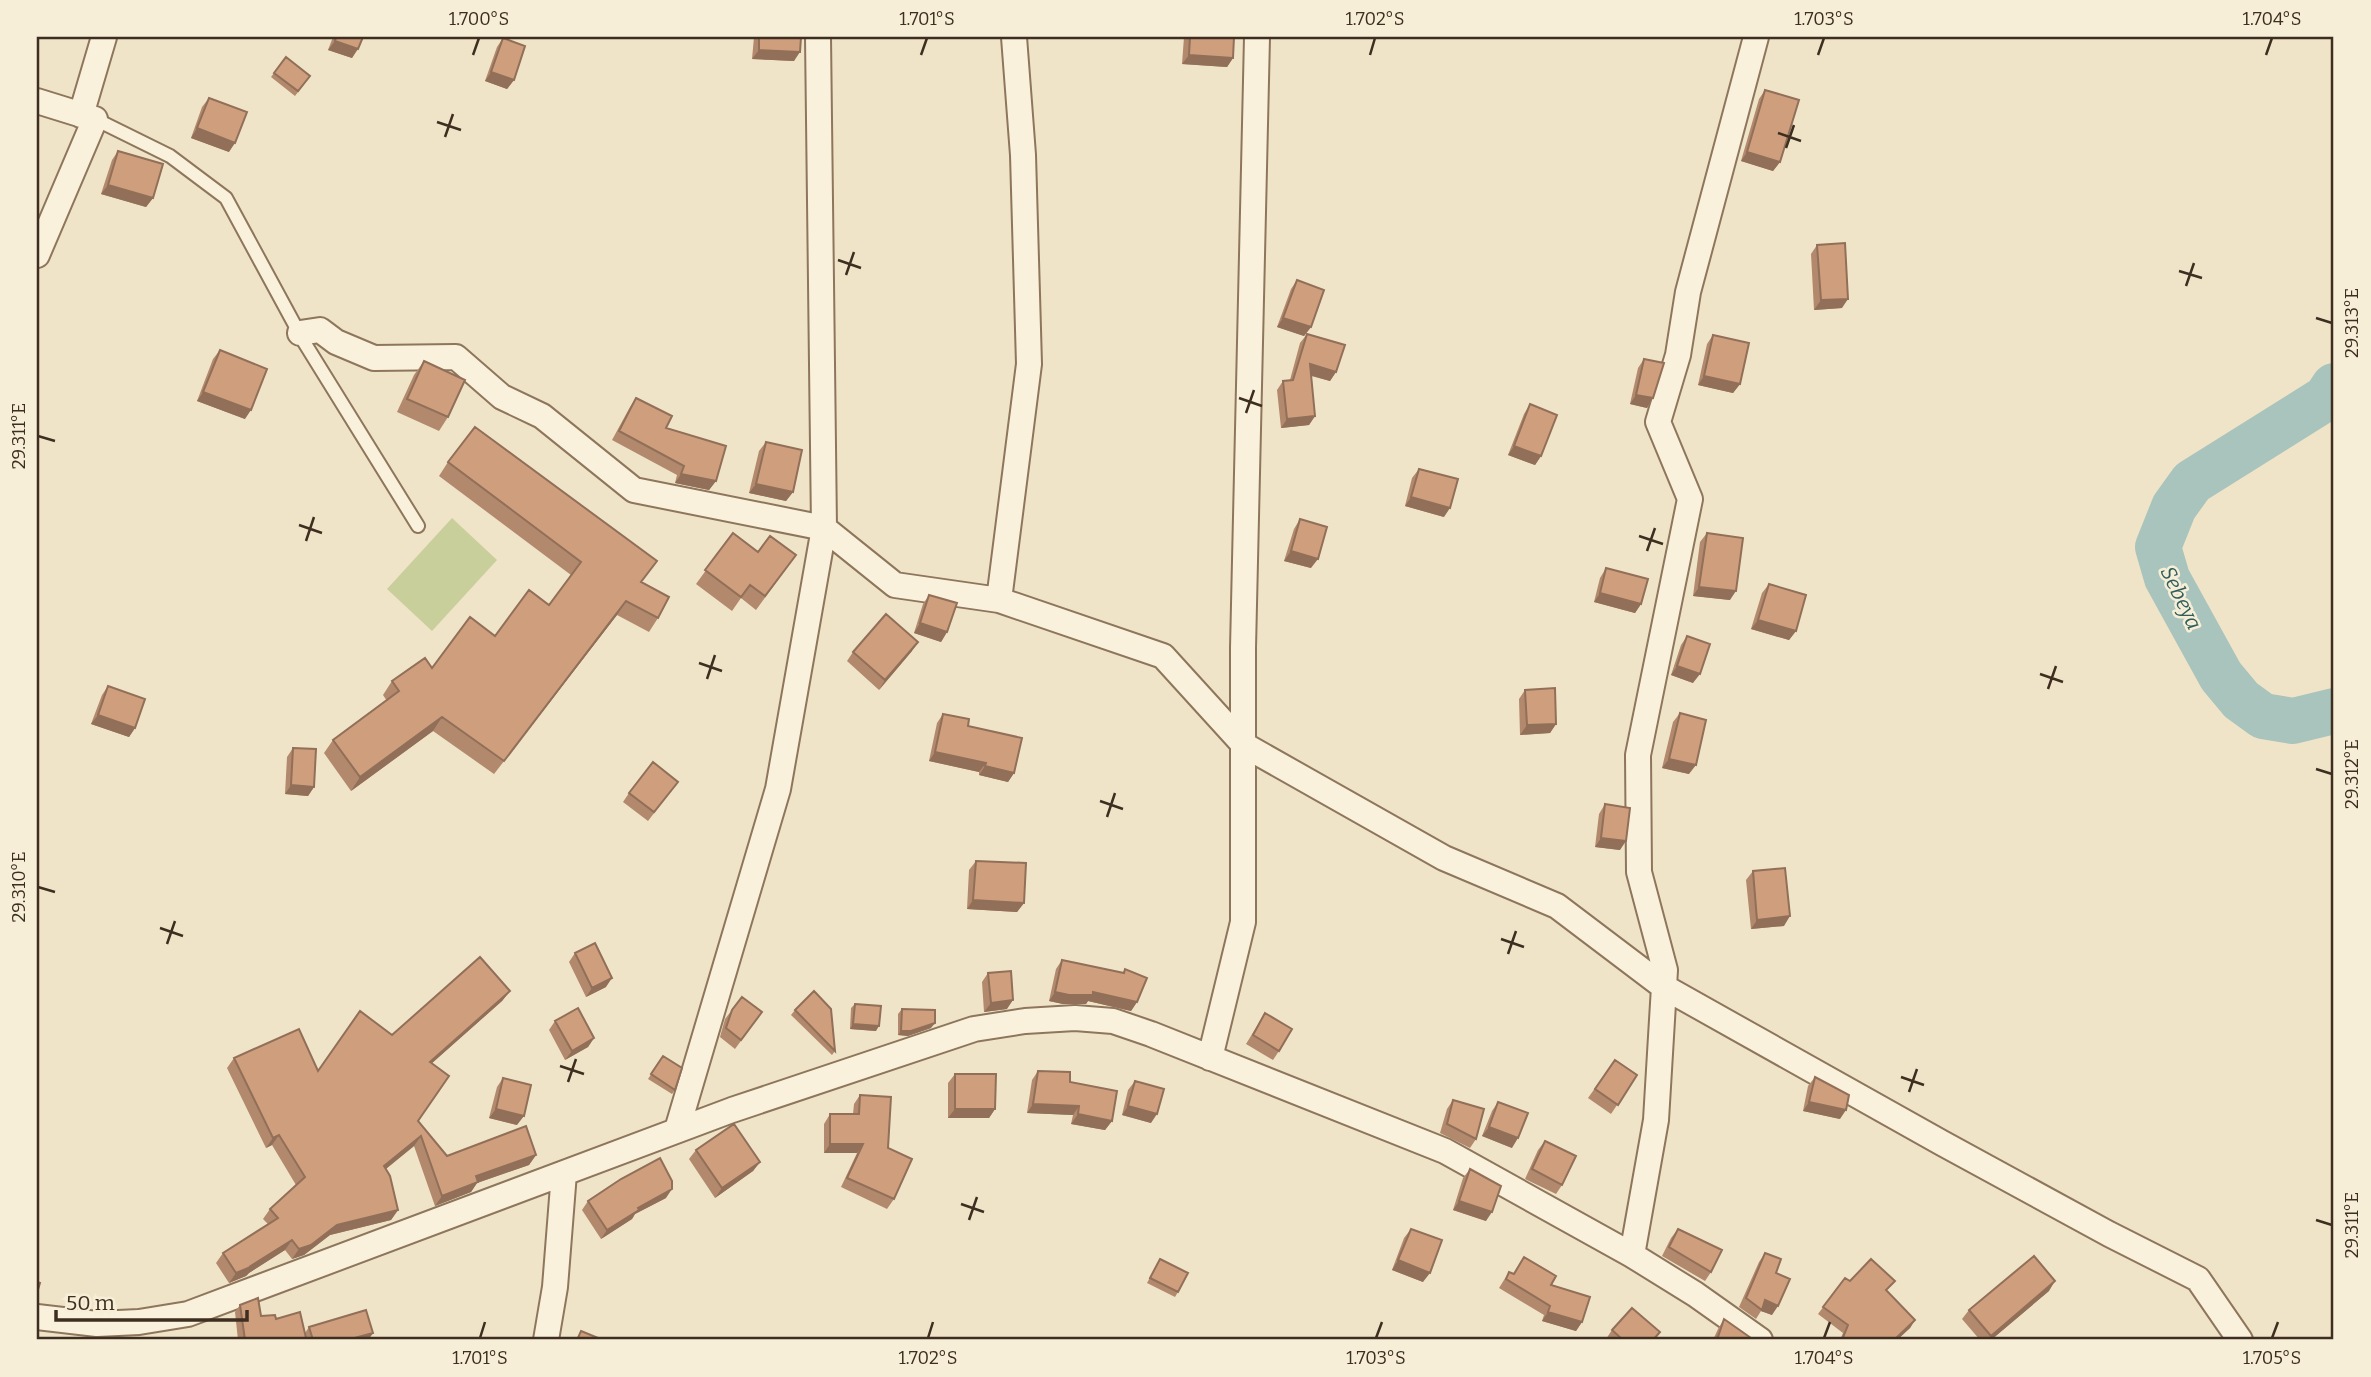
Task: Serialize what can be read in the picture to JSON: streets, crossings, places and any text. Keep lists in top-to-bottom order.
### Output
{
  "water": ["Sebeya"],
  "scale_bar": "50 m",
  "coordinates": [
    "1.700°S",
    "1.701°S",
    "1.702°S",
    "1.703°S",
    "1.704°S",
    "29.313°E",
    "29.311°E",
    "29.312°E",
    "29.310°E",
    "1.705°S"
  ]
}
